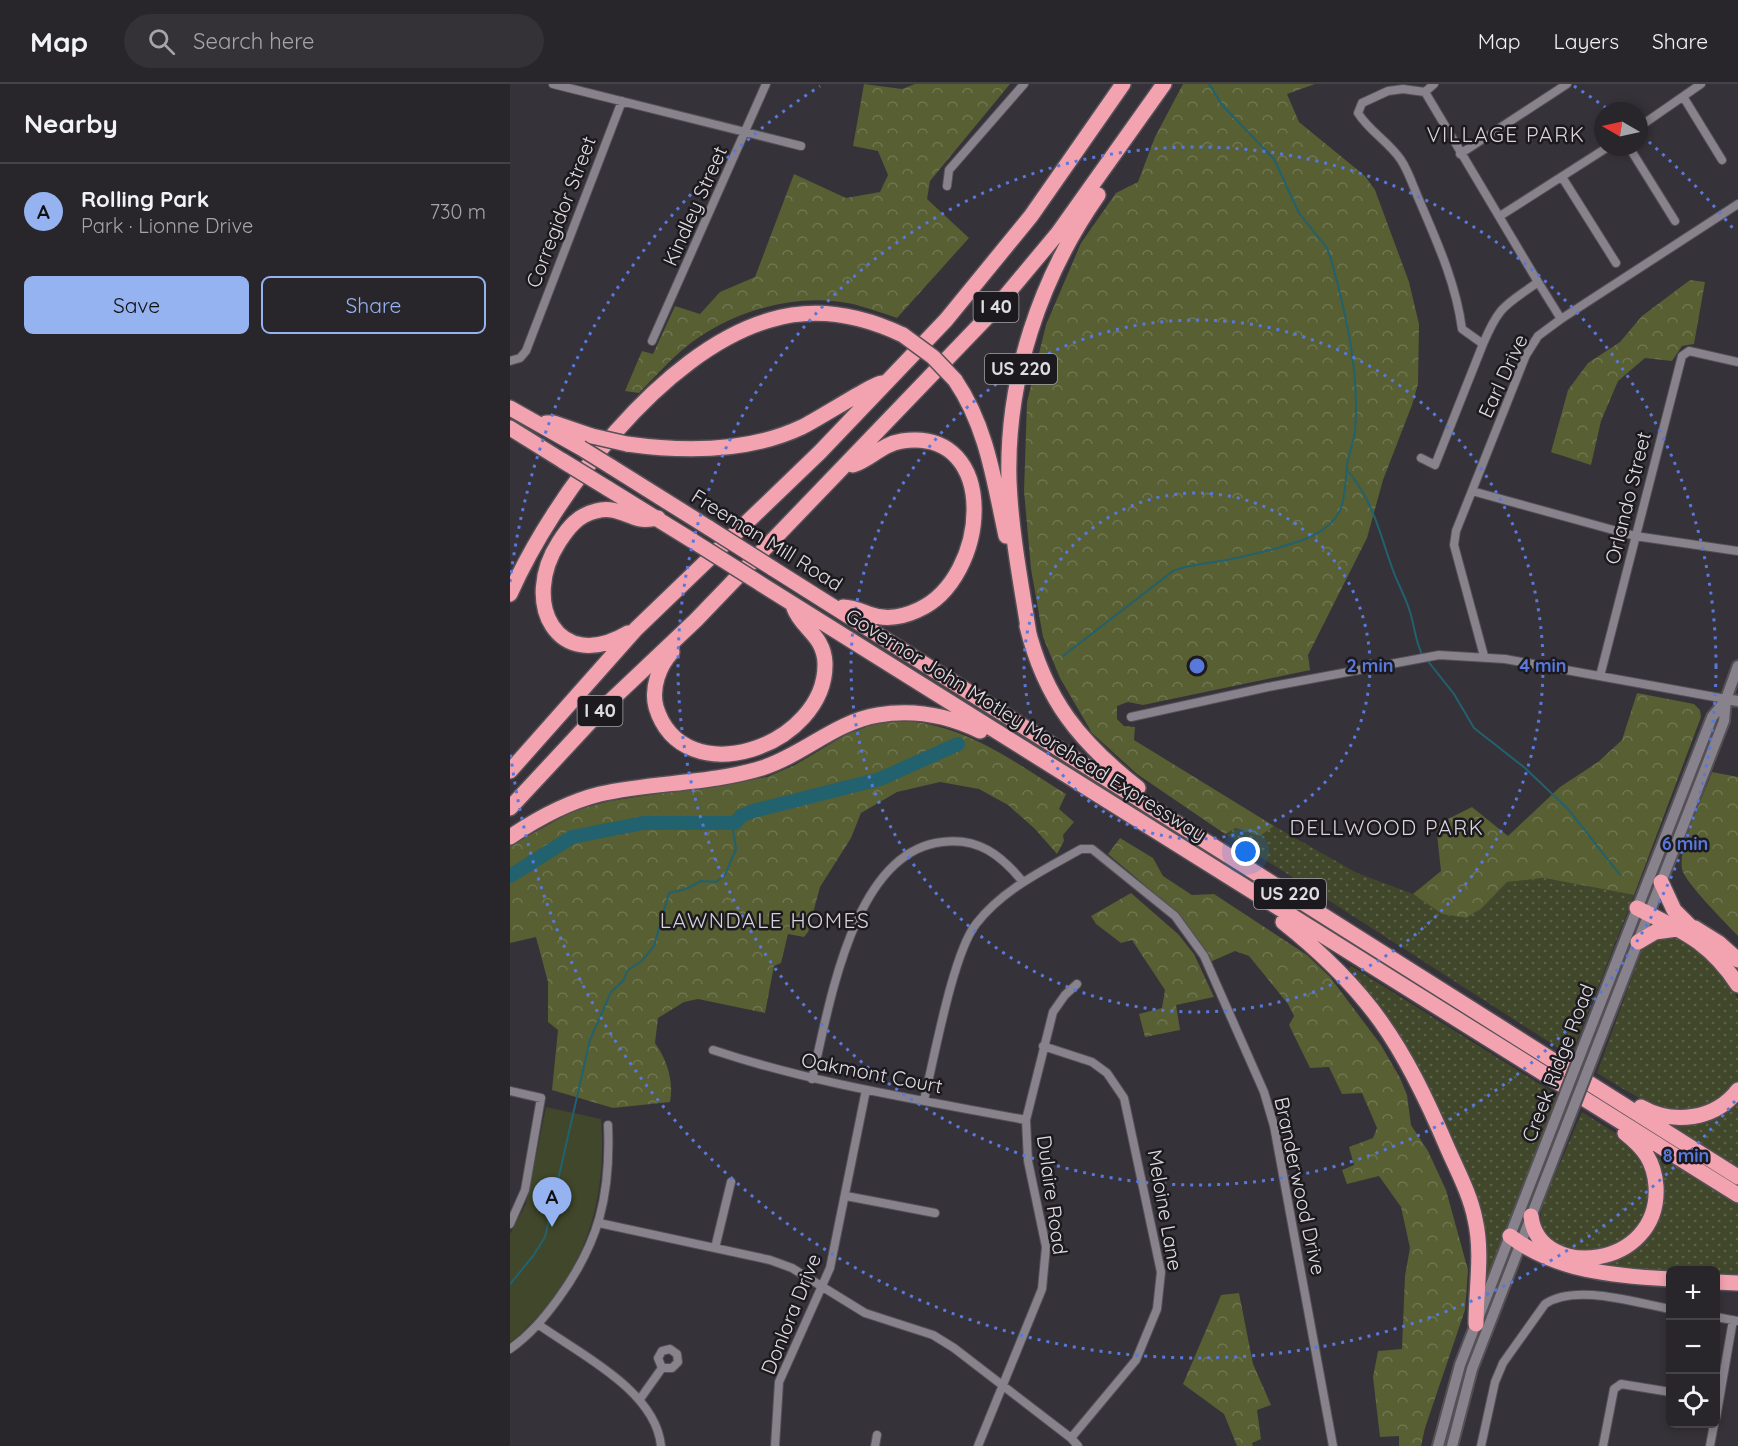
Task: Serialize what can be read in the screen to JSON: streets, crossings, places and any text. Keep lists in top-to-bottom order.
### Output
{
  "streets": {
    "highway": [
      "I 40",
      "US 220",
      "Freeman Mill Road",
      "Governor John Motley Morehead Expressway"
    ],
    "main road": ["Creek Ridge Road"],
    "street": [
      "Kindley Street",
      "Corregidor Street",
      "Earl Drive",
      "Orlando Street",
      "Oakmont Court",
      "Branderwood Drive",
      "Dulaire Road",
      "Meloine Lane",
      "Donlora Drive"
    ]
  },
  "crossings": [
    ["I 40", "US 220"],
    ["US 220", "Freeman Mill Road"],
    ["US 220", "Governor John Motley Morehead Expressway"],
    ["Freeman Mill Road", "Governor John Motley Morehead Expressway"],
    ["Oakmont Court", "Branderwood Drive"],
    ["Oakmont Court", "Dulaire Road"],
    ["Oakmont Court", "Donlora Drive"],
    ["Dulaire Road", "Meloine Lane"]
  ],
  "districts": ["VILLAGE PARK", "DELLWOOD PARK", "LAWNDALE HOMES"],
  "north": "left",
  "page": {
    "header": "Map",
    "search": "Search here",
    "nav": ["Map", "Layers", "Share"],
    "heading": "Nearby",
    "list": [
      {
        "mark": "A",
        "name": "Rolling Park",
        "note": "Park · Lionne Drive",
        "value": "730 m"
      }
    ],
    "buttons": ["Save", "Share"],
    "pins": "A",
    "map_buttons": ["+", "−"]
  },
  "rings": [
    "2 min",
    "4 min",
    "6 min",
    "8 min"
  ]
}
